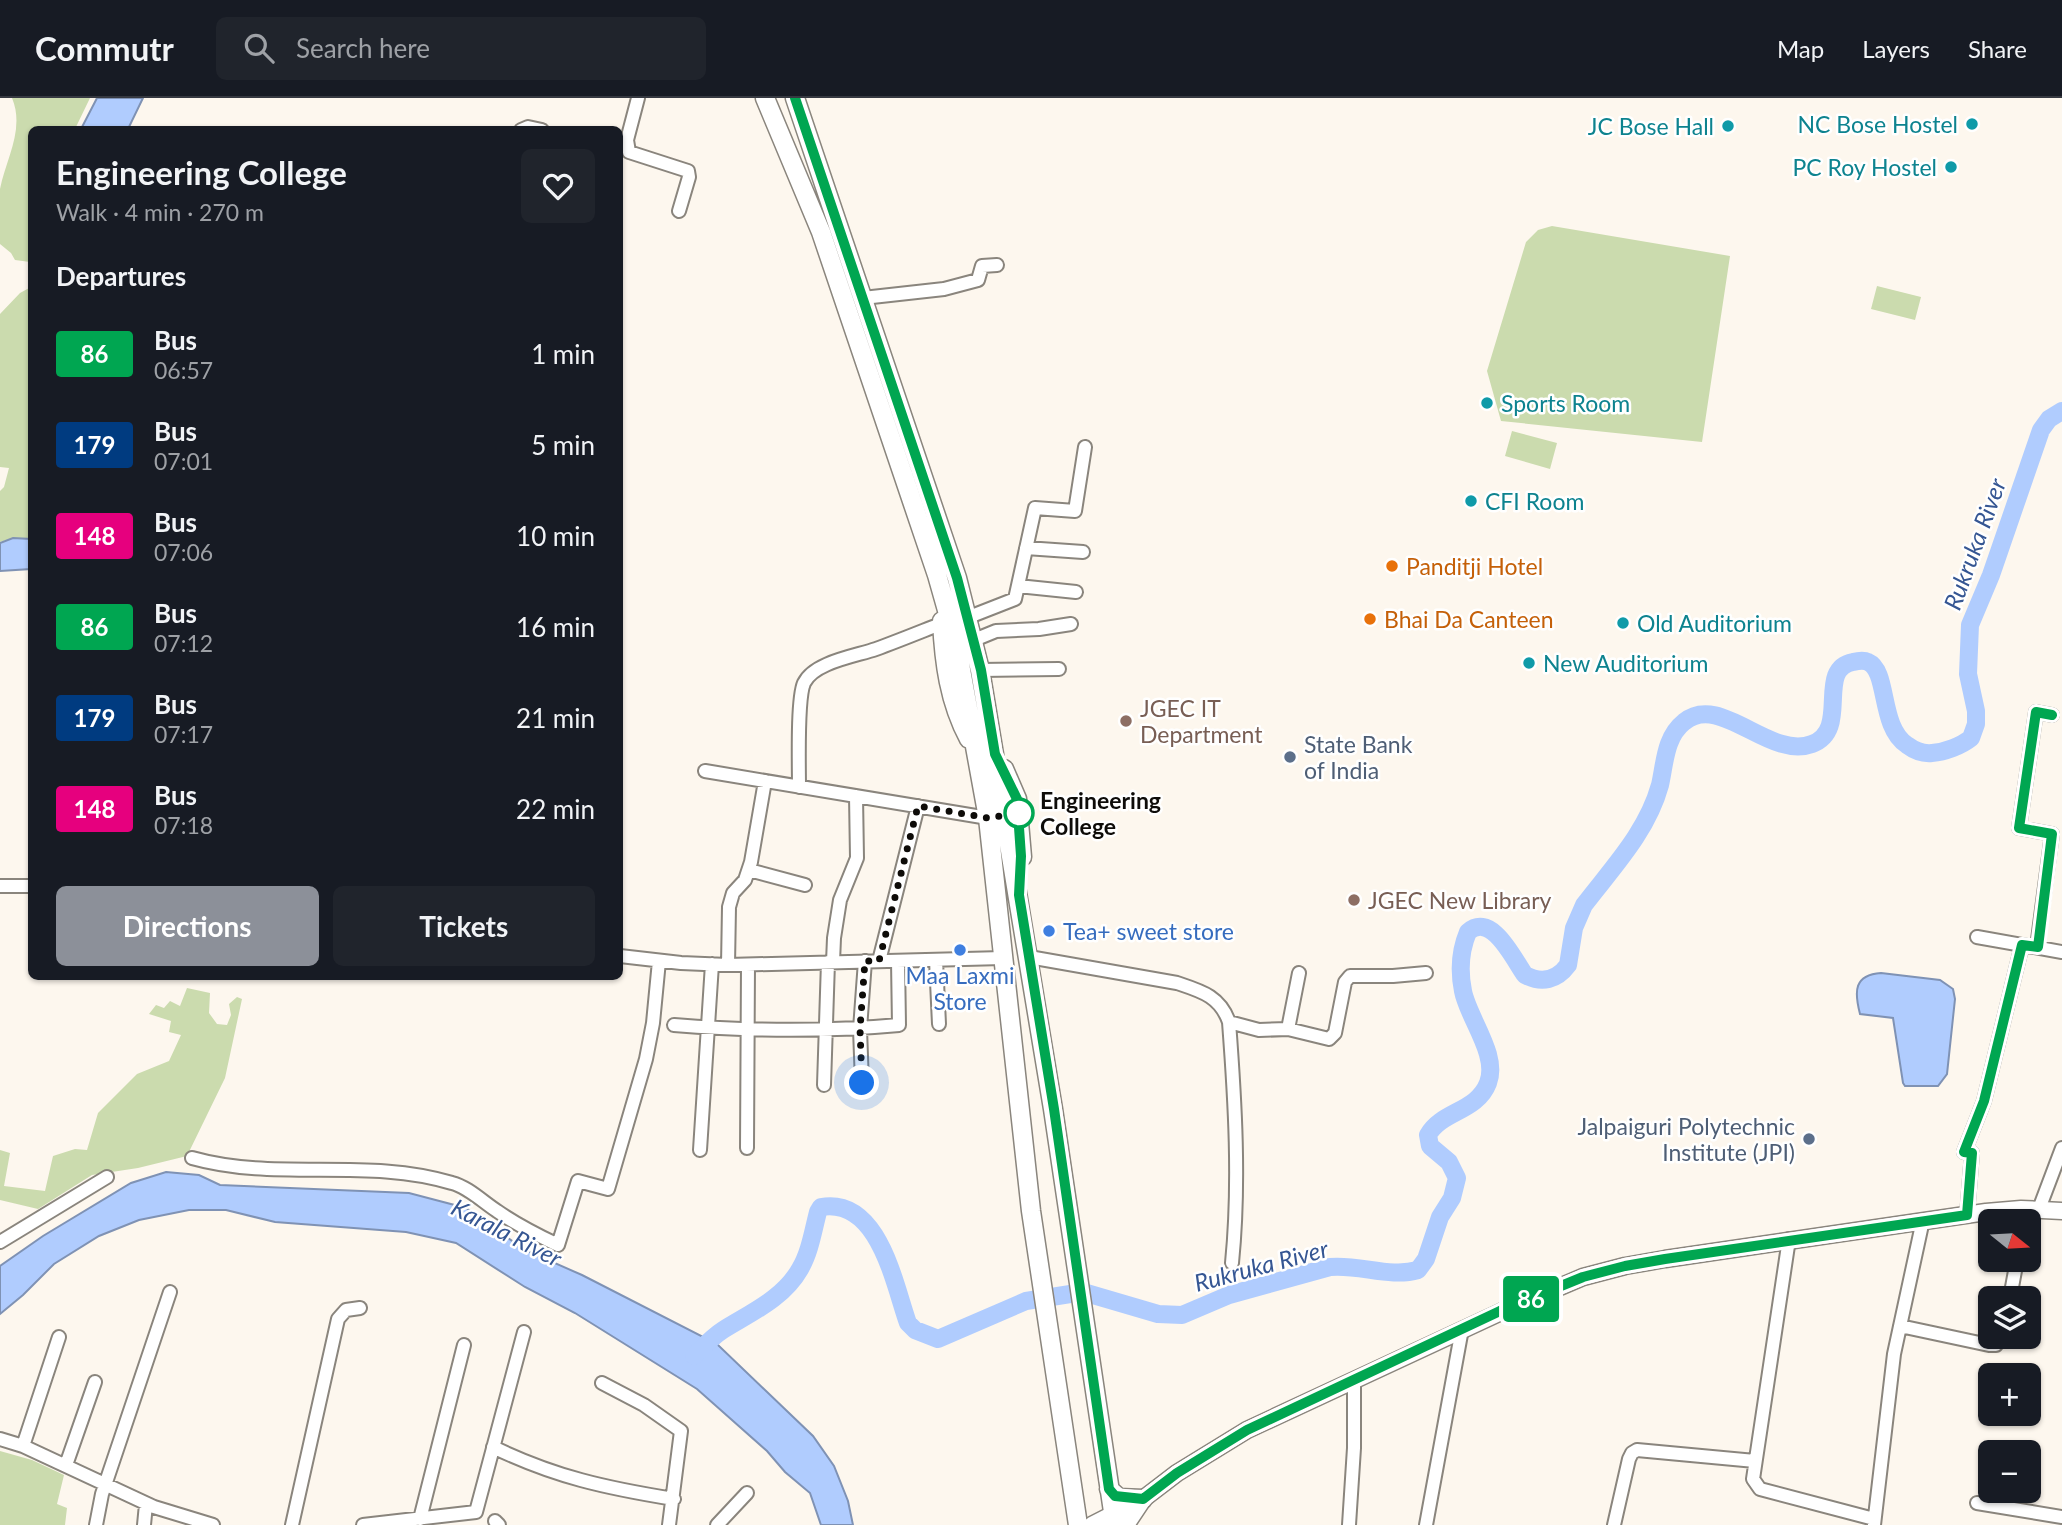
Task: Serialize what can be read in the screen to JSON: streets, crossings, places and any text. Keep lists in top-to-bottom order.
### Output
{
  "water": ["Rukruka River", "Karala River"],
  "places": [
    "NC Bose Hostel",
    "JC Bose Hall",
    "PC Roy Hostel",
    "Sports Room",
    "CFI Room",
    "Panditji Hotel",
    "Bhai Da Canteen",
    "Old Auditorium",
    "New Auditorium",
    "JGEC IT Department",
    "State Bank of India",
    "Engineering College",
    "JGEC New Library",
    "Tea+ sweet store",
    "Maa Laxmi Store",
    "Jalpaiguri Polytechnic Institute (JPI)"
  ],
  "lines": ["bus line 86"],
  "north": "right",
  "page": {
    "header": "Commutr",
    "search": "Search here",
    "nav": ["Map", "Layers", "Share"],
    "on_map": "86",
    "heading": [
      ["Engineering College", "Walk · 4 min · 270 m"],
      "Departures"
    ],
    "list": [
      {
        "mark": "86",
        "name": "Bus",
        "note": "06:57",
        "value": "1 min"
      },
      {
        "mark": "179",
        "name": "Bus",
        "note": "07:01",
        "value": "5 min"
      },
      {
        "mark": "148",
        "name": "Bus",
        "note": "07:06",
        "value": "10 min"
      },
      {
        "mark": "86",
        "name": "Bus",
        "note": "07:12",
        "value": "16 min"
      },
      {
        "mark": "179",
        "name": "Bus",
        "note": "07:17",
        "value": "21 min"
      },
      {
        "mark": "148",
        "name": "Bus",
        "note": "07:18",
        "value": "22 min"
      }
    ],
    "buttons": ["Directions", "Tickets"],
    "map_buttons": ["+", "−"]
  }
}
